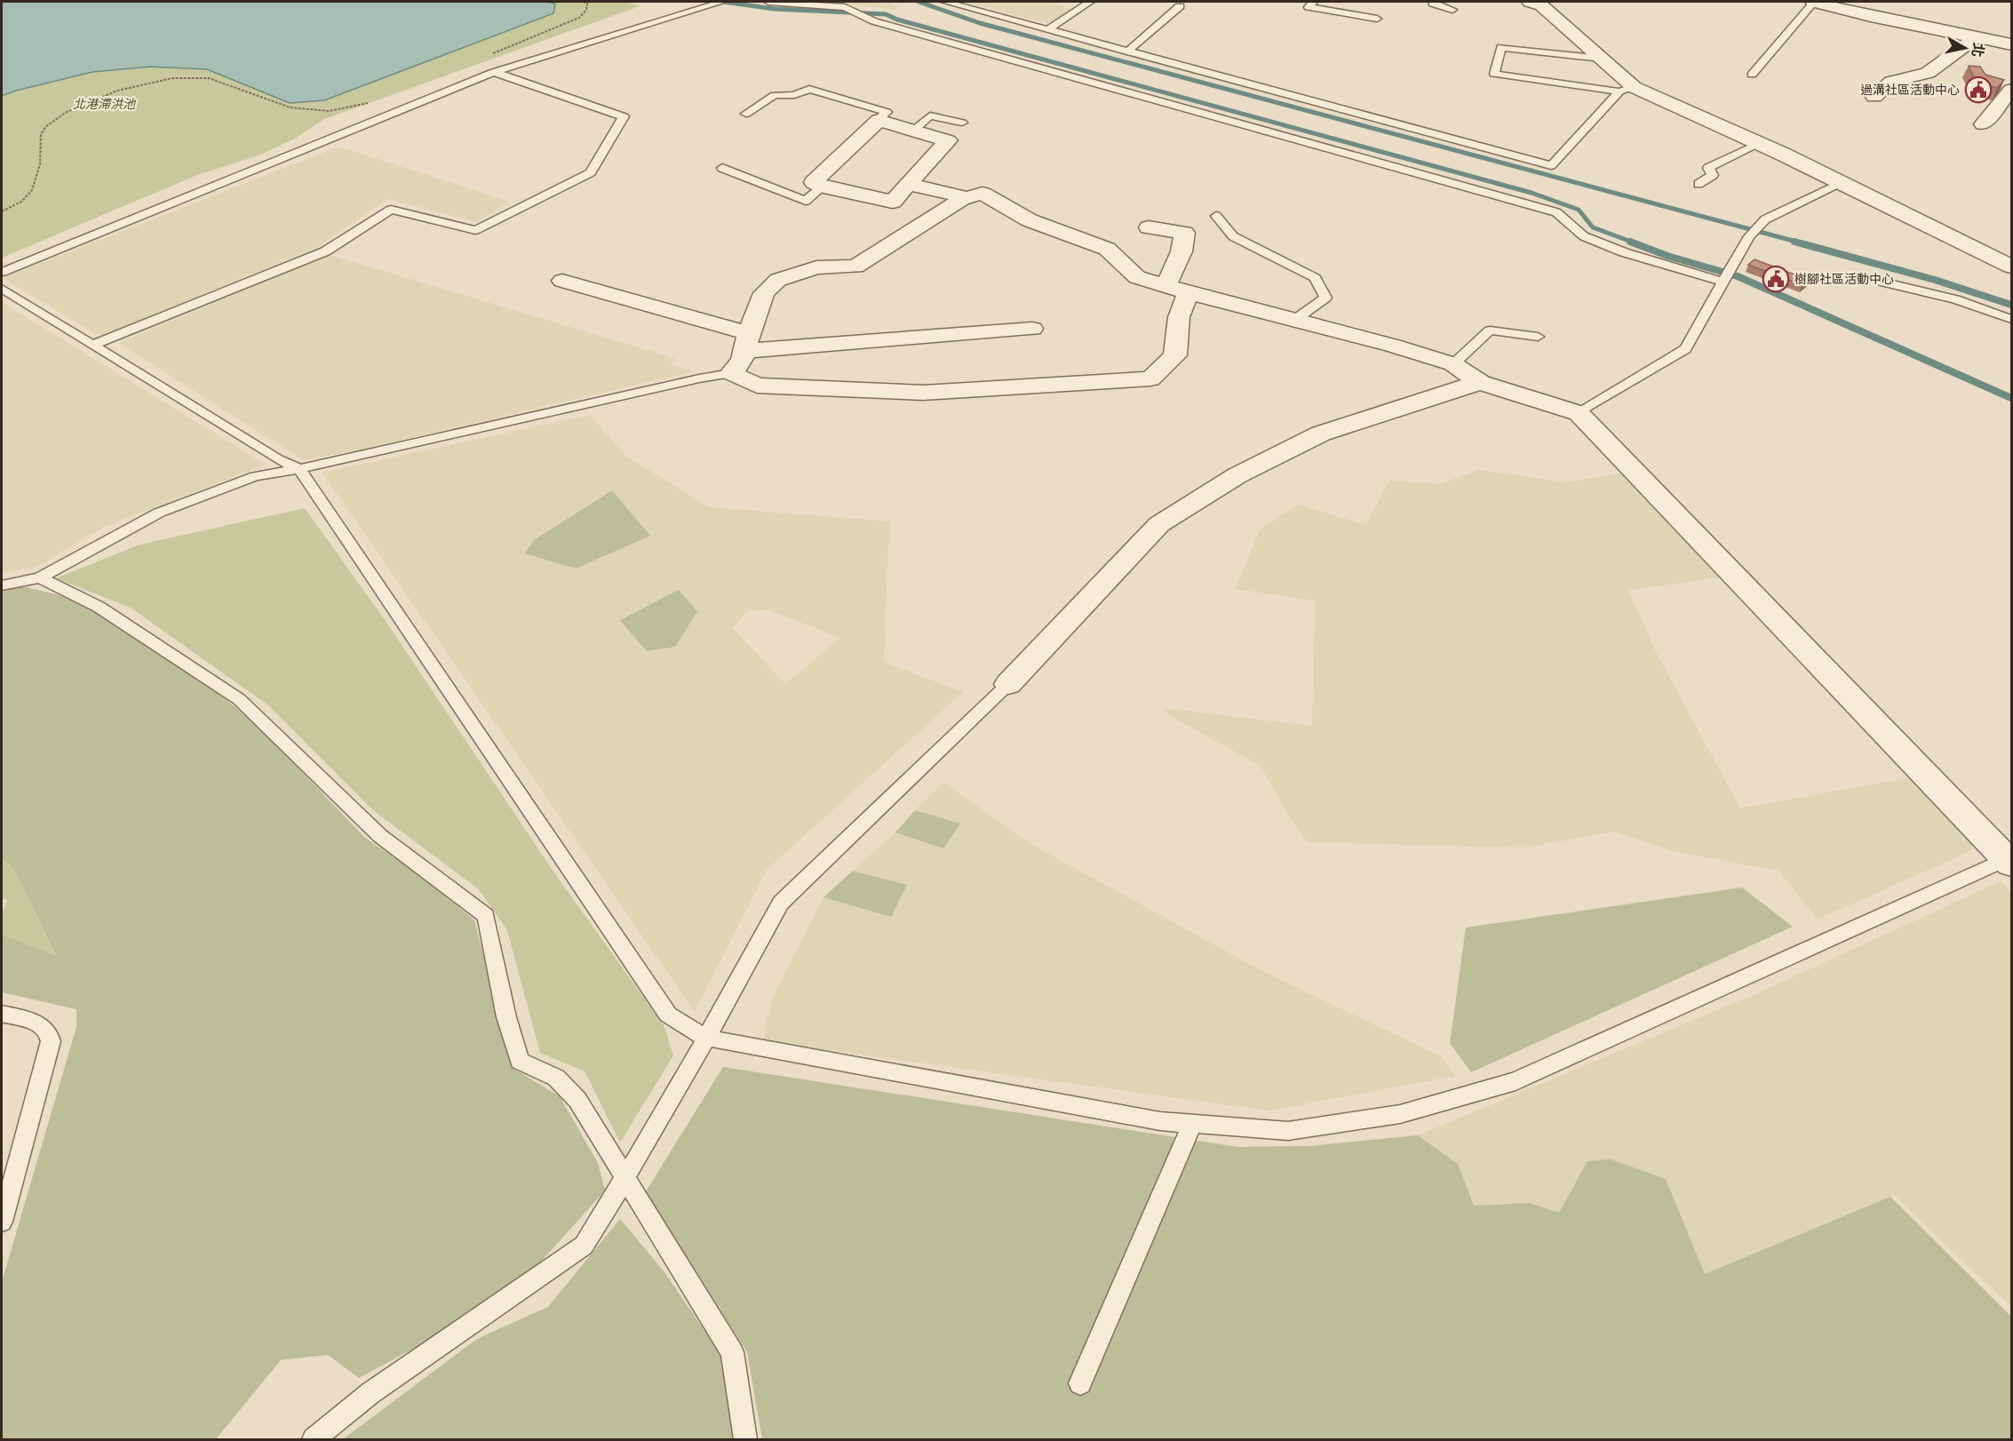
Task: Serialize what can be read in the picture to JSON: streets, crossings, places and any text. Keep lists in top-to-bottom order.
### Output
{
  "parks": ["北港滯洪池"],
  "places": {
    "public building": ["過溝社區活動中心", "樹腳社區活動中心"]
  },
  "north": "right"
}
